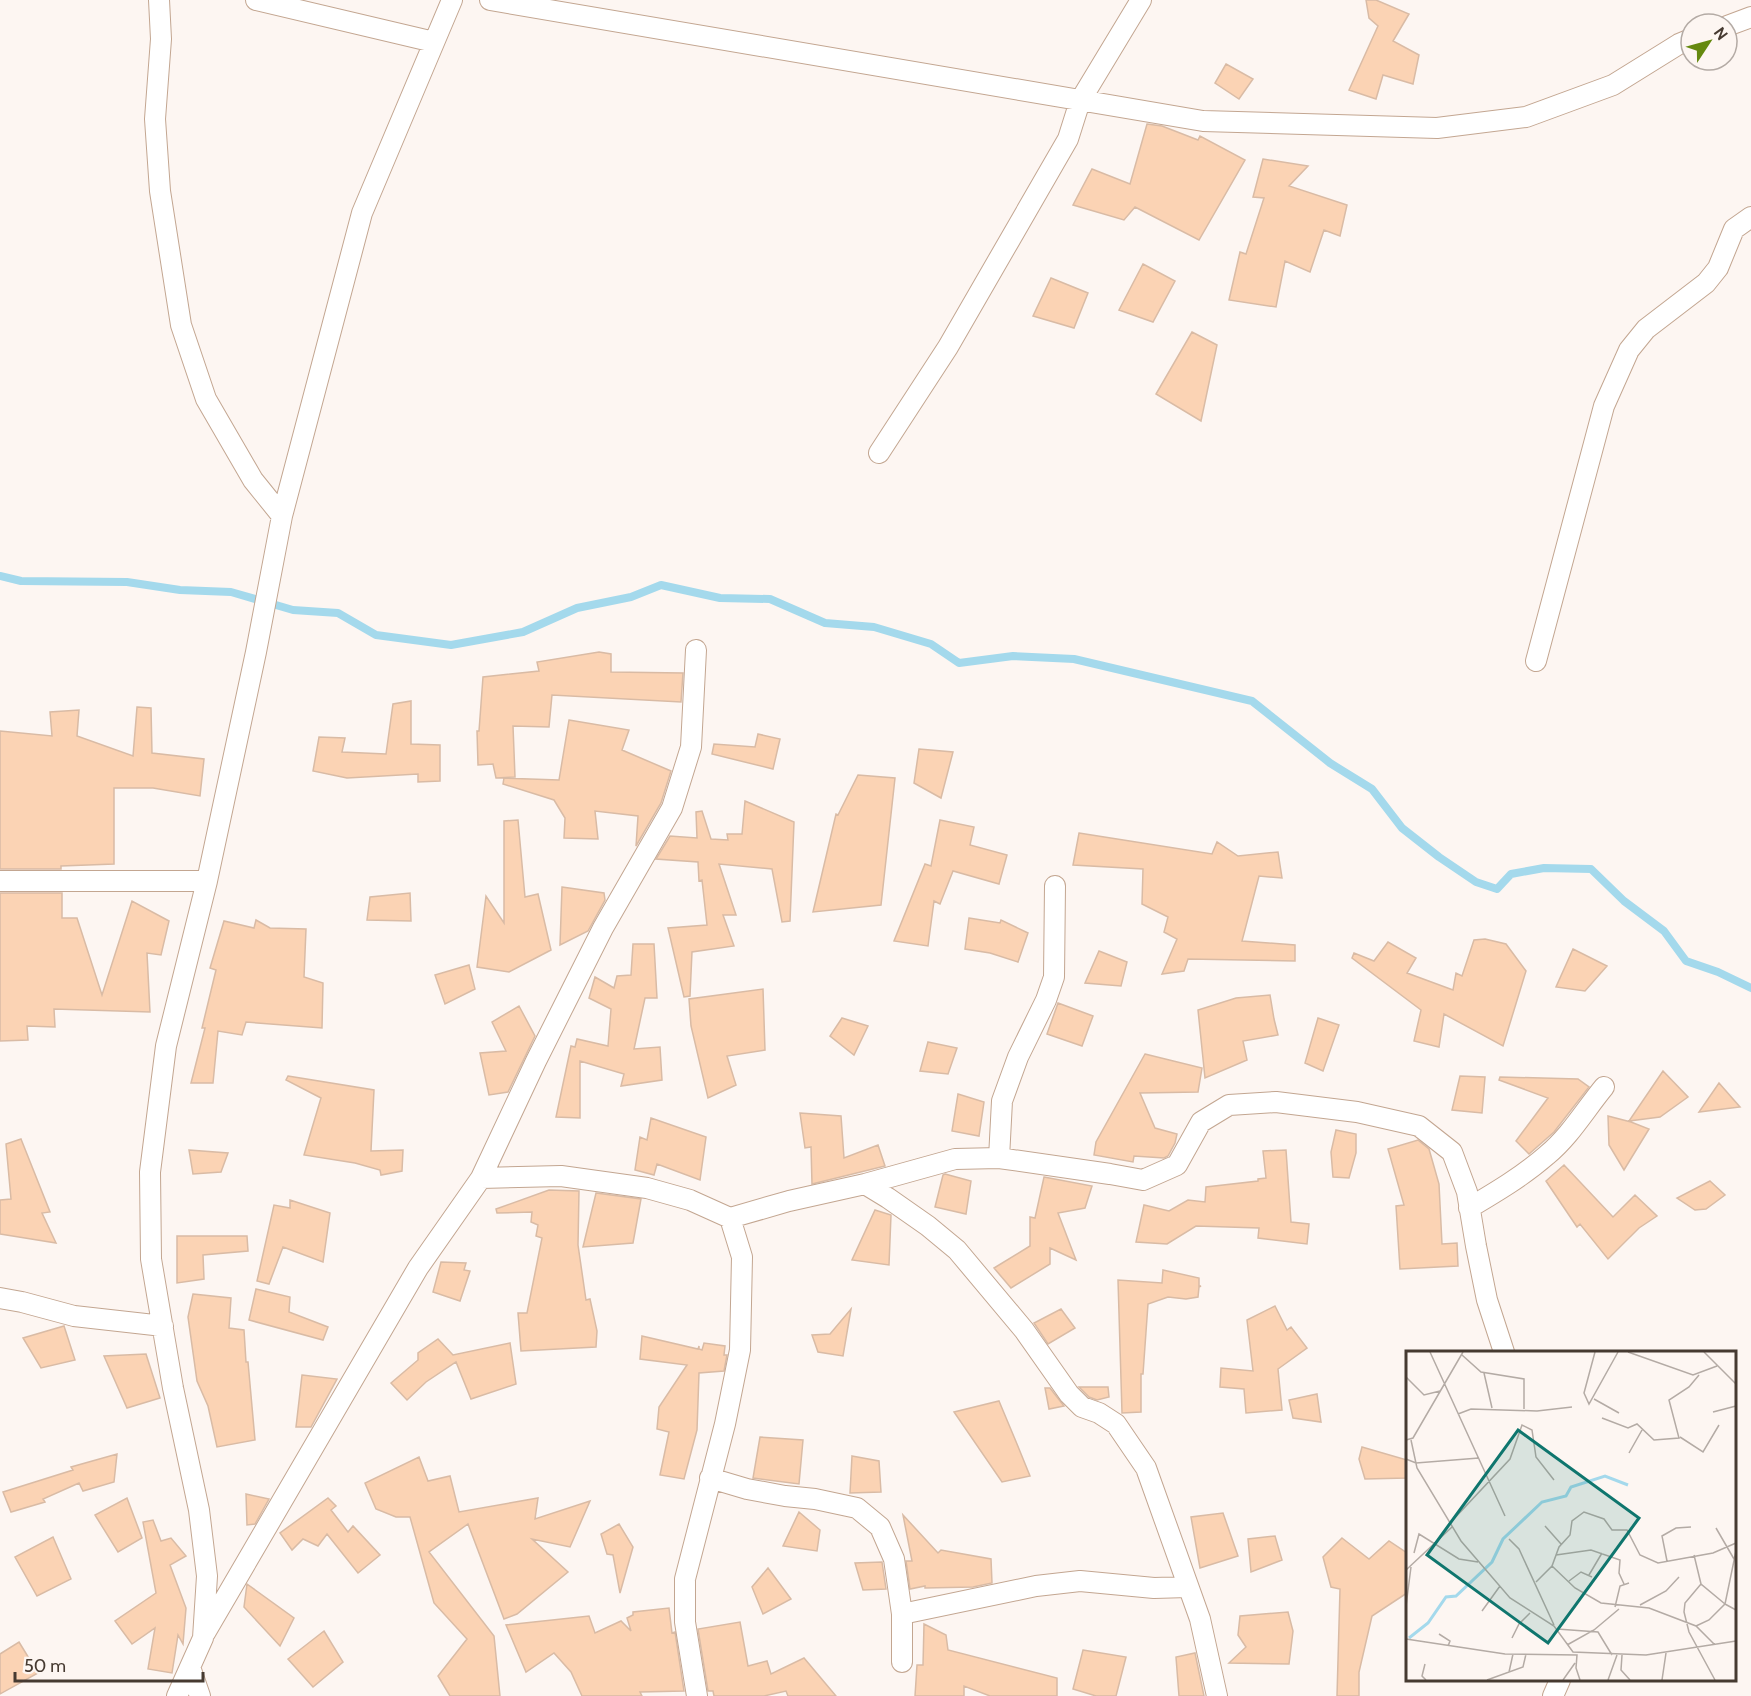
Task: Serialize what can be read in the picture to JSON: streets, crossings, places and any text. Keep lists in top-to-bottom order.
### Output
{
  "scale_bar": "50 m",
  "north": "top right"
}
